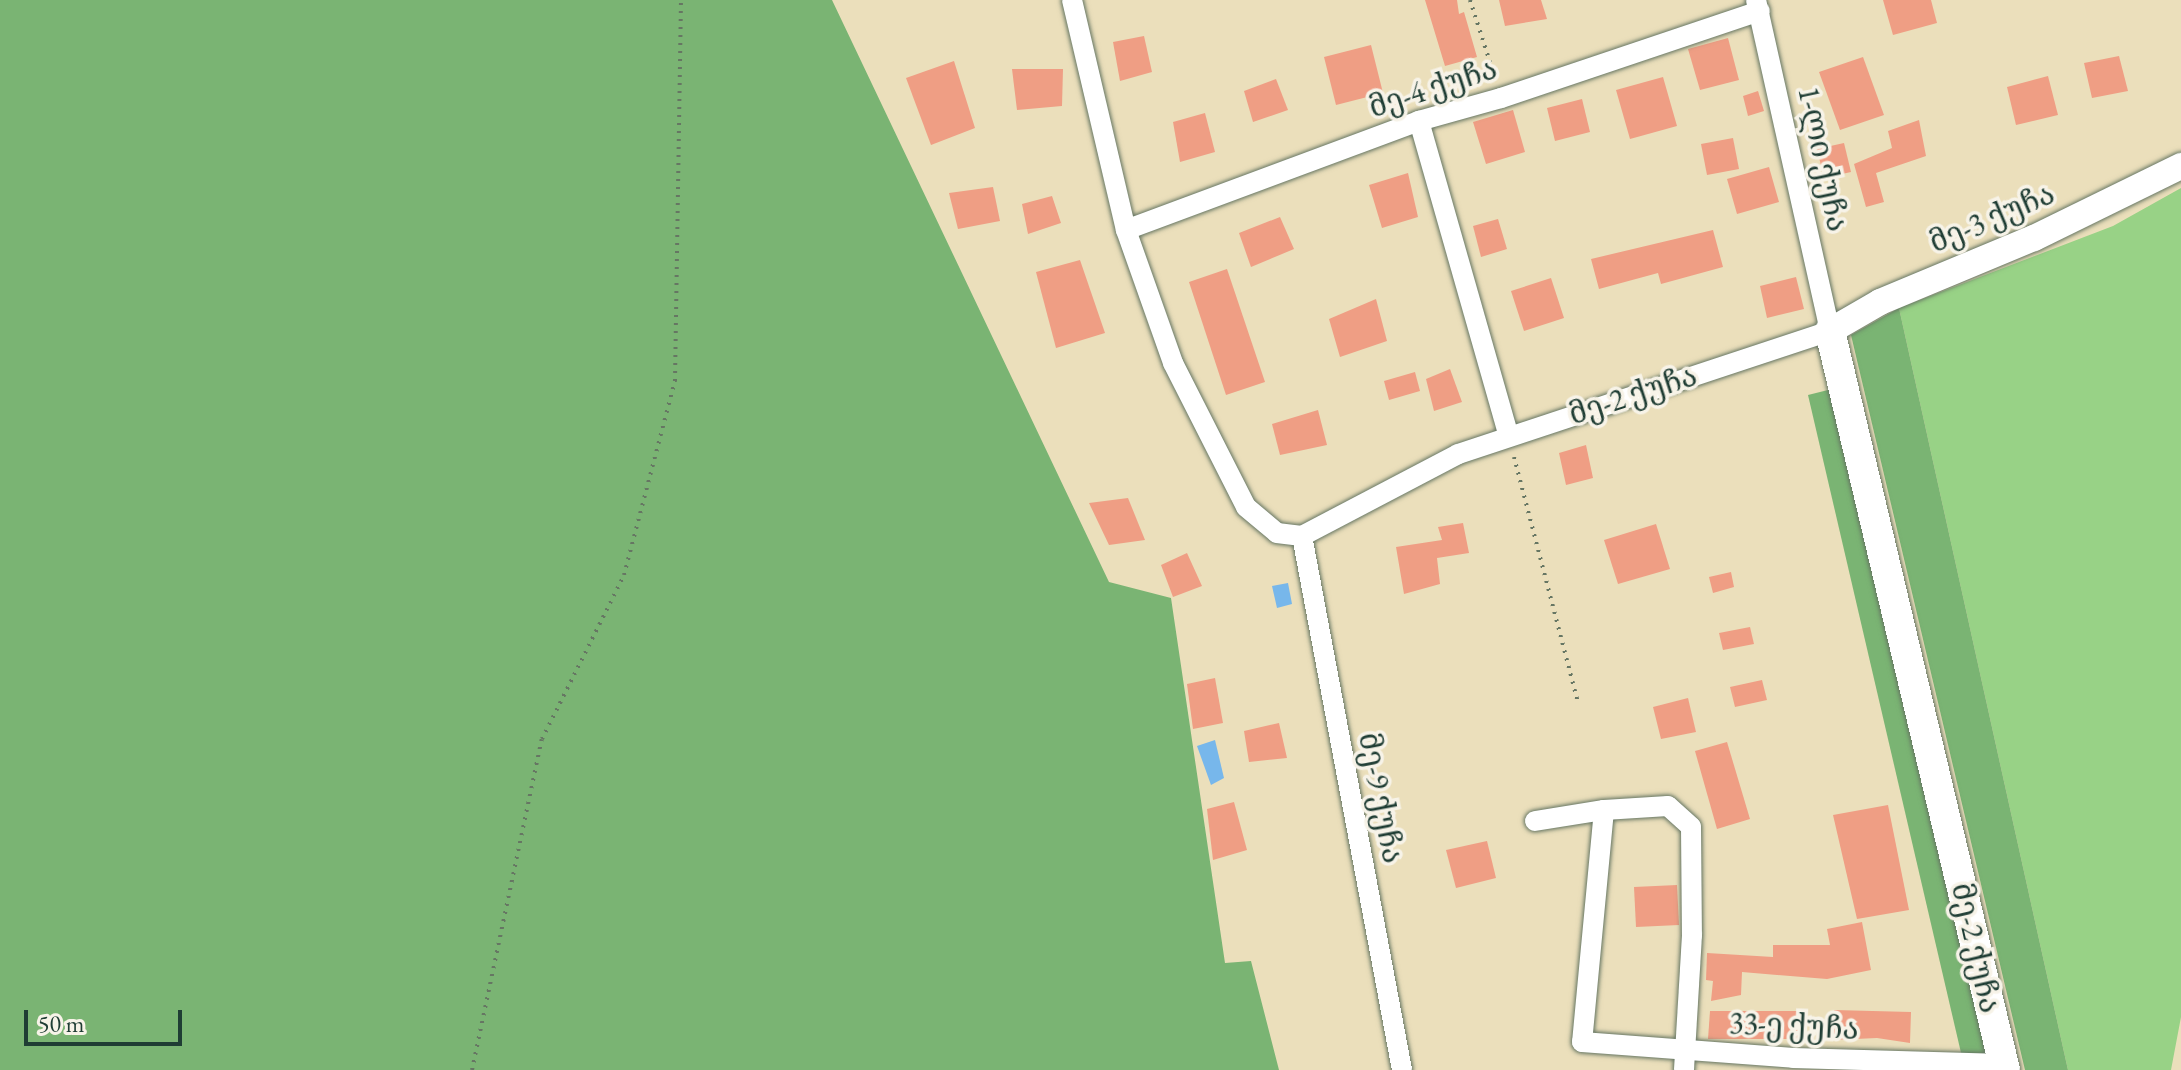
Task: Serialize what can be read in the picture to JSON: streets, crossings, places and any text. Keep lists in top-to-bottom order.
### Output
{
  "streets": {
    "main road": ["მე-2 ქუჩა"],
    "street": [
      "მე-4 ქუჩა",
      "1-ლი ქუჩა",
      "მე-3 ქუჩა",
      "მე-9 ქუჩა",
      "33-ე ქუჩა"
    ]
  },
  "crossings": [
    ["მე-4 ქუჩა", "1-ლი ქუჩა"],
    ["1-ლი ქუჩა", "მე-3 ქუჩა"],
    ["1-ლი ქუჩა", "მე-2 ქუჩა"],
    ["მე-3 ქუჩა", "მე-2 ქუჩა"],
    ["მე-2 ქუჩა", "მე-9 ქუჩა"],
    ["მე-2 ქუჩა", "33-ე ქუჩა"]
  ],
  "scale_bar": "50 m"
}
